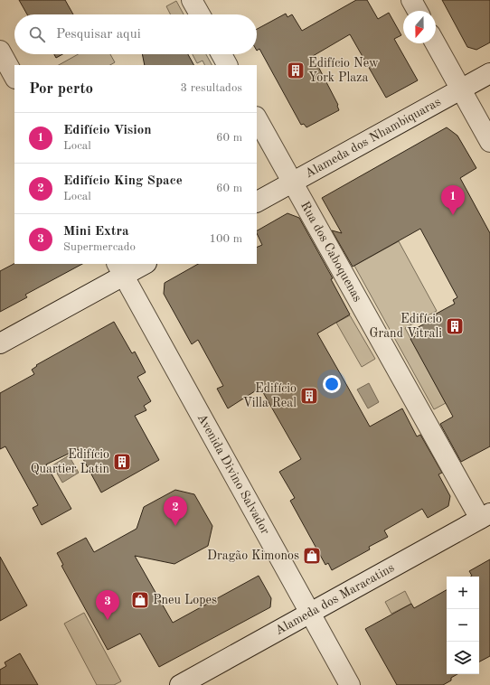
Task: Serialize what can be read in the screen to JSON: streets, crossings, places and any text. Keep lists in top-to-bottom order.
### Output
{
  "streets": {
    "street": [
      "Alameda dos Nhambiquaras",
      "Rua dos Caboquenas",
      "Avenida Divino Salvador",
      "Alameda dos Maracatins"
    ]
  },
  "crossings": [
    ["Alameda dos Nhambiquaras", "Rua dos Caboquenas"],
    ["Rua dos Caboquenas", "Alameda dos Maracatins"],
    ["Avenida Divino Salvador", "Alameda dos Maracatins"]
  ],
  "places": {
    "building": [
      "Edifício New York Plaza",
      "Edifício Grand Vitrali",
      "Edifício Villa Real",
      "Edifício Quartier Latin"
    ],
    "shop": ["Dragão Kimonos", "Pneu Lopes"]
  },
  "north": "bottom",
  "page": {
    "search": "Pesquisar aqui",
    "heading": ["Por perto", "3 resultados"],
    "list": [
      {
        "mark": "1",
        "name": "Edifício Vision",
        "note": "Local",
        "value": "60 m"
      },
      {
        "mark": "2",
        "name": "Edifício King Space",
        "note": "Local",
        "value": "60 m"
      },
      {
        "mark": "3",
        "name": "Mini Extra",
        "note": "Supermercado",
        "value": "100 m"
      }
    ],
    "pins": ["1", "2", "3"],
    "map_buttons": ["+", "−"]
  }
}
